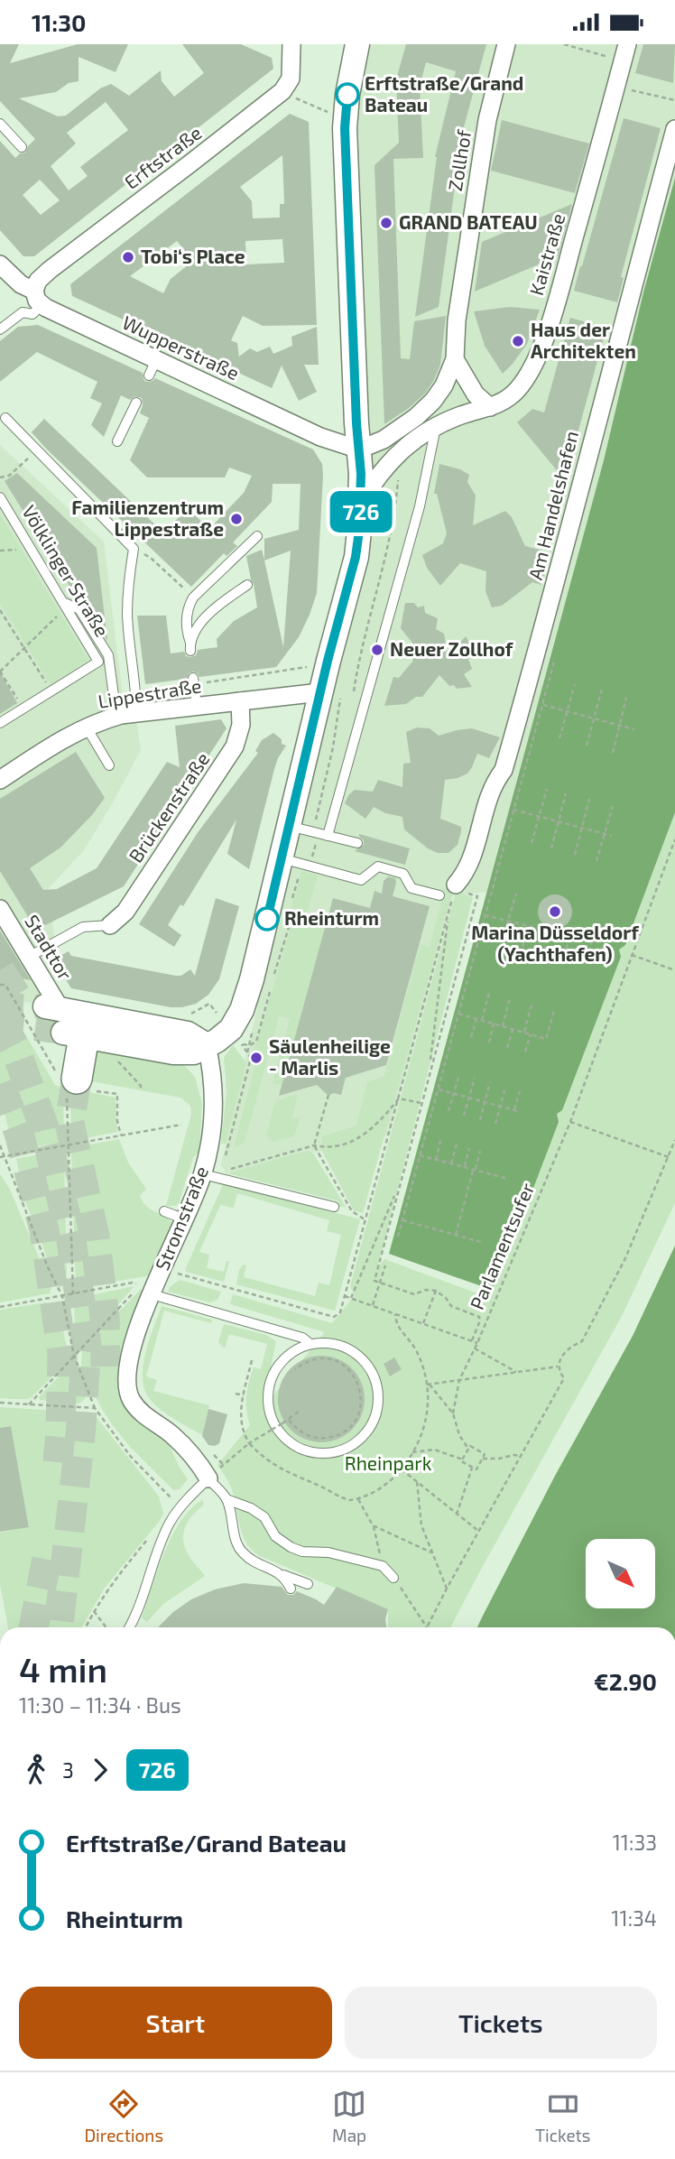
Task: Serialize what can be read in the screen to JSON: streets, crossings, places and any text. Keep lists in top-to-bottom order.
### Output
{
  "streets": {
    "street": [
      "Erftstraße",
      "Zollhof",
      "Kaistraße",
      "Wupperstraße",
      "Am Handelshafen",
      "Lippestraße",
      "Brückenstraße",
      "Stadttor",
      "Stromstraße"
    ],
    "lane": ["Völklinger Straße"],
    "path": ["Parlamentsufer"]
  },
  "crossings": [
    ["Erftstraße", "Wupperstraße"],
    ["Zollhof", "Wupperstraße"],
    ["Lippestraße", "Brückenstraße"]
  ],
  "parks": ["Rheinpark"],
  "places": [
    "Erftstraße/Grand Bateau",
    "GRAND BATEAU",
    "Tobi‘s Place",
    "Haus der Architekten",
    "Familienzentrum Lippestraße",
    "Neuer Zollhof",
    "Marina Düsseldorf (Yachthafen)",
    "Rheinturm",
    "Säulenheilige - Marlis"
  ],
  "lines": ["bus line 726"],
  "north": "bottom right",
  "page": {
    "status": "11:30",
    "on_map": "726",
    "heading": ["4 min", "11:30 – 11:34 · Bus", "€2.90"],
    "legs": ["3", "726"],
    "list": [
      {
        "name": "Erftstraße/Grand Bateau",
        "value": "11:33"
      },
      {
        "name": "Rheinturm",
        "value": "11:34"
      }
    ],
    "buttons": ["Start", "Tickets"],
    "tabs": ["Directions", "Map", "Tickets"]
  }
}
